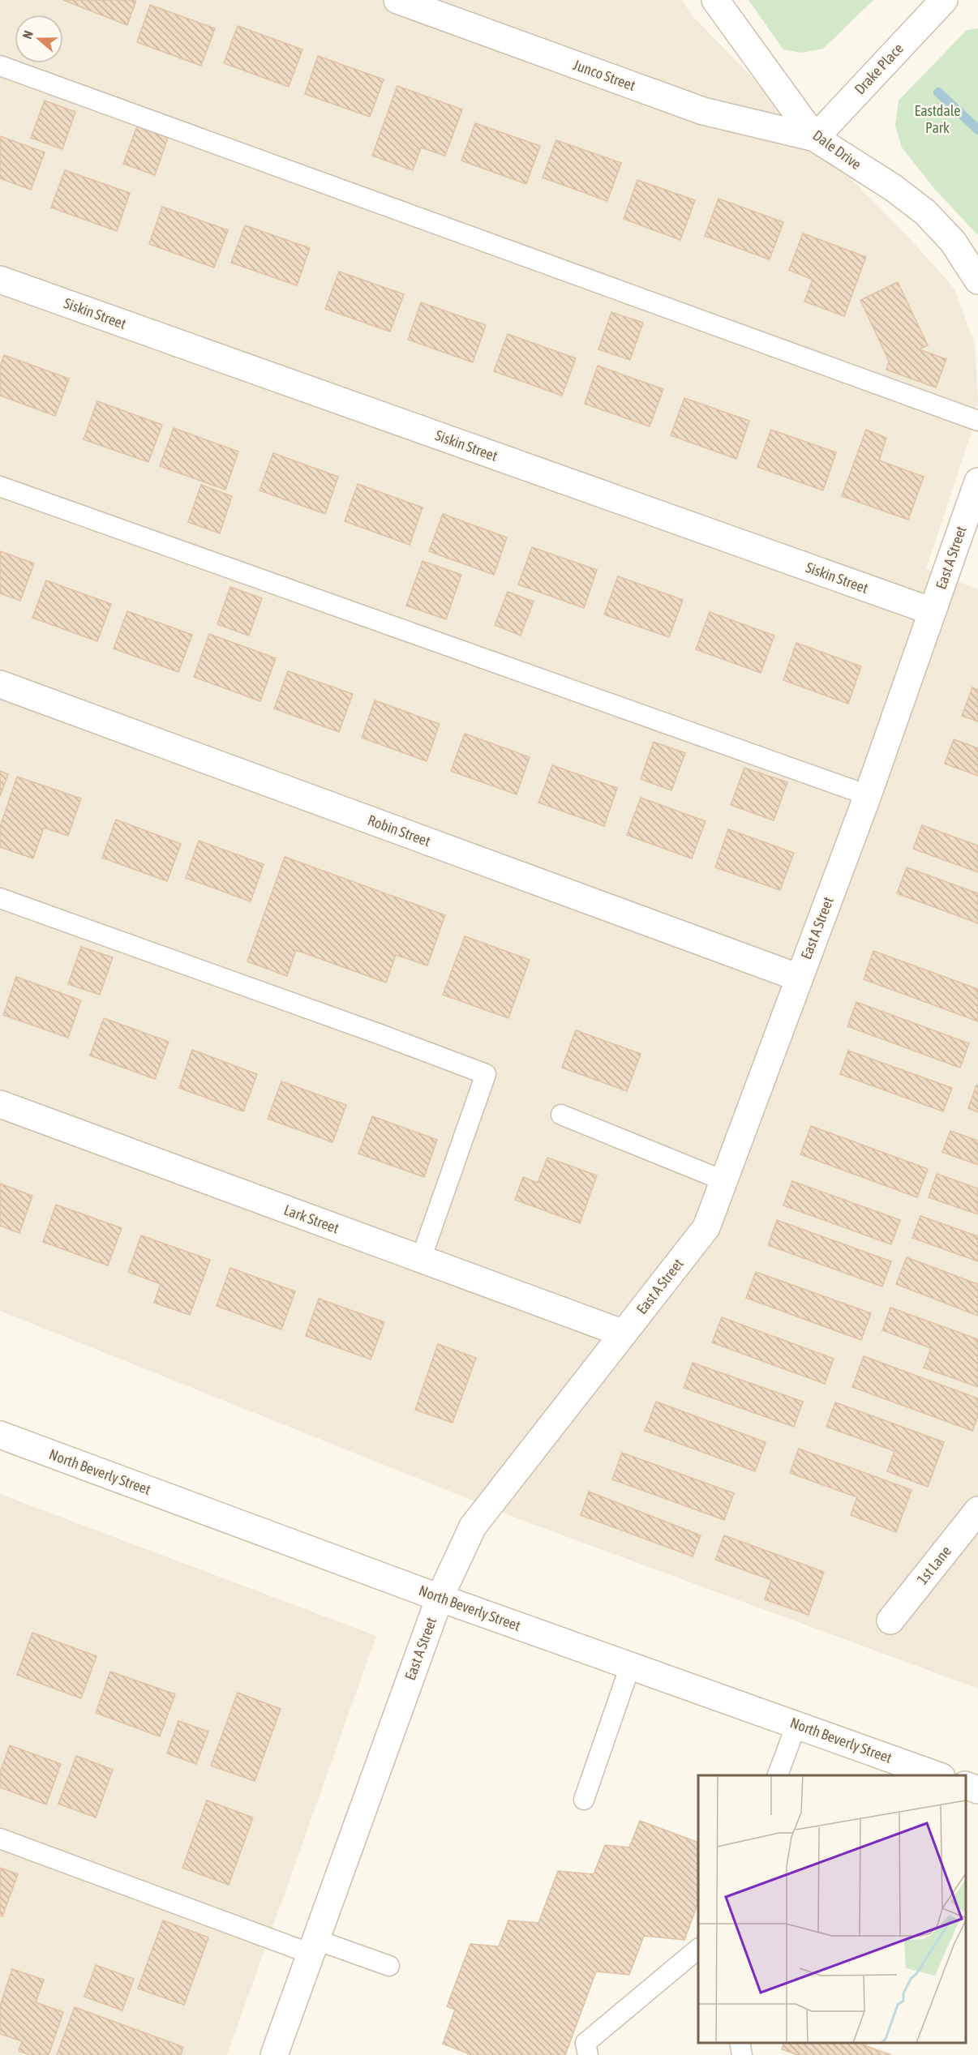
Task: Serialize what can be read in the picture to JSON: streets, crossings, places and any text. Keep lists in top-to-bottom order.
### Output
{
  "streets": {
    "street": [
      "Drake Place",
      "Junco Street",
      "Dale Drive",
      "Siskin Street",
      "East A Street",
      "Robin Street",
      "Lark Street",
      "North Beverly Street",
      "1st Lane"
    ]
  },
  "crossings": [
    ["Drake Place", "Junco Street"],
    ["Drake Place", "Dale Drive"],
    ["Junco Street", "Dale Drive"],
    ["Siskin Street", "East A Street"],
    ["East A Street", "Robin Street"],
    ["East A Street", "Lark Street"],
    ["East A Street", "North Beverly Street"]
  ],
  "parks": ["Eastdale Park"],
  "north": "left"
}
